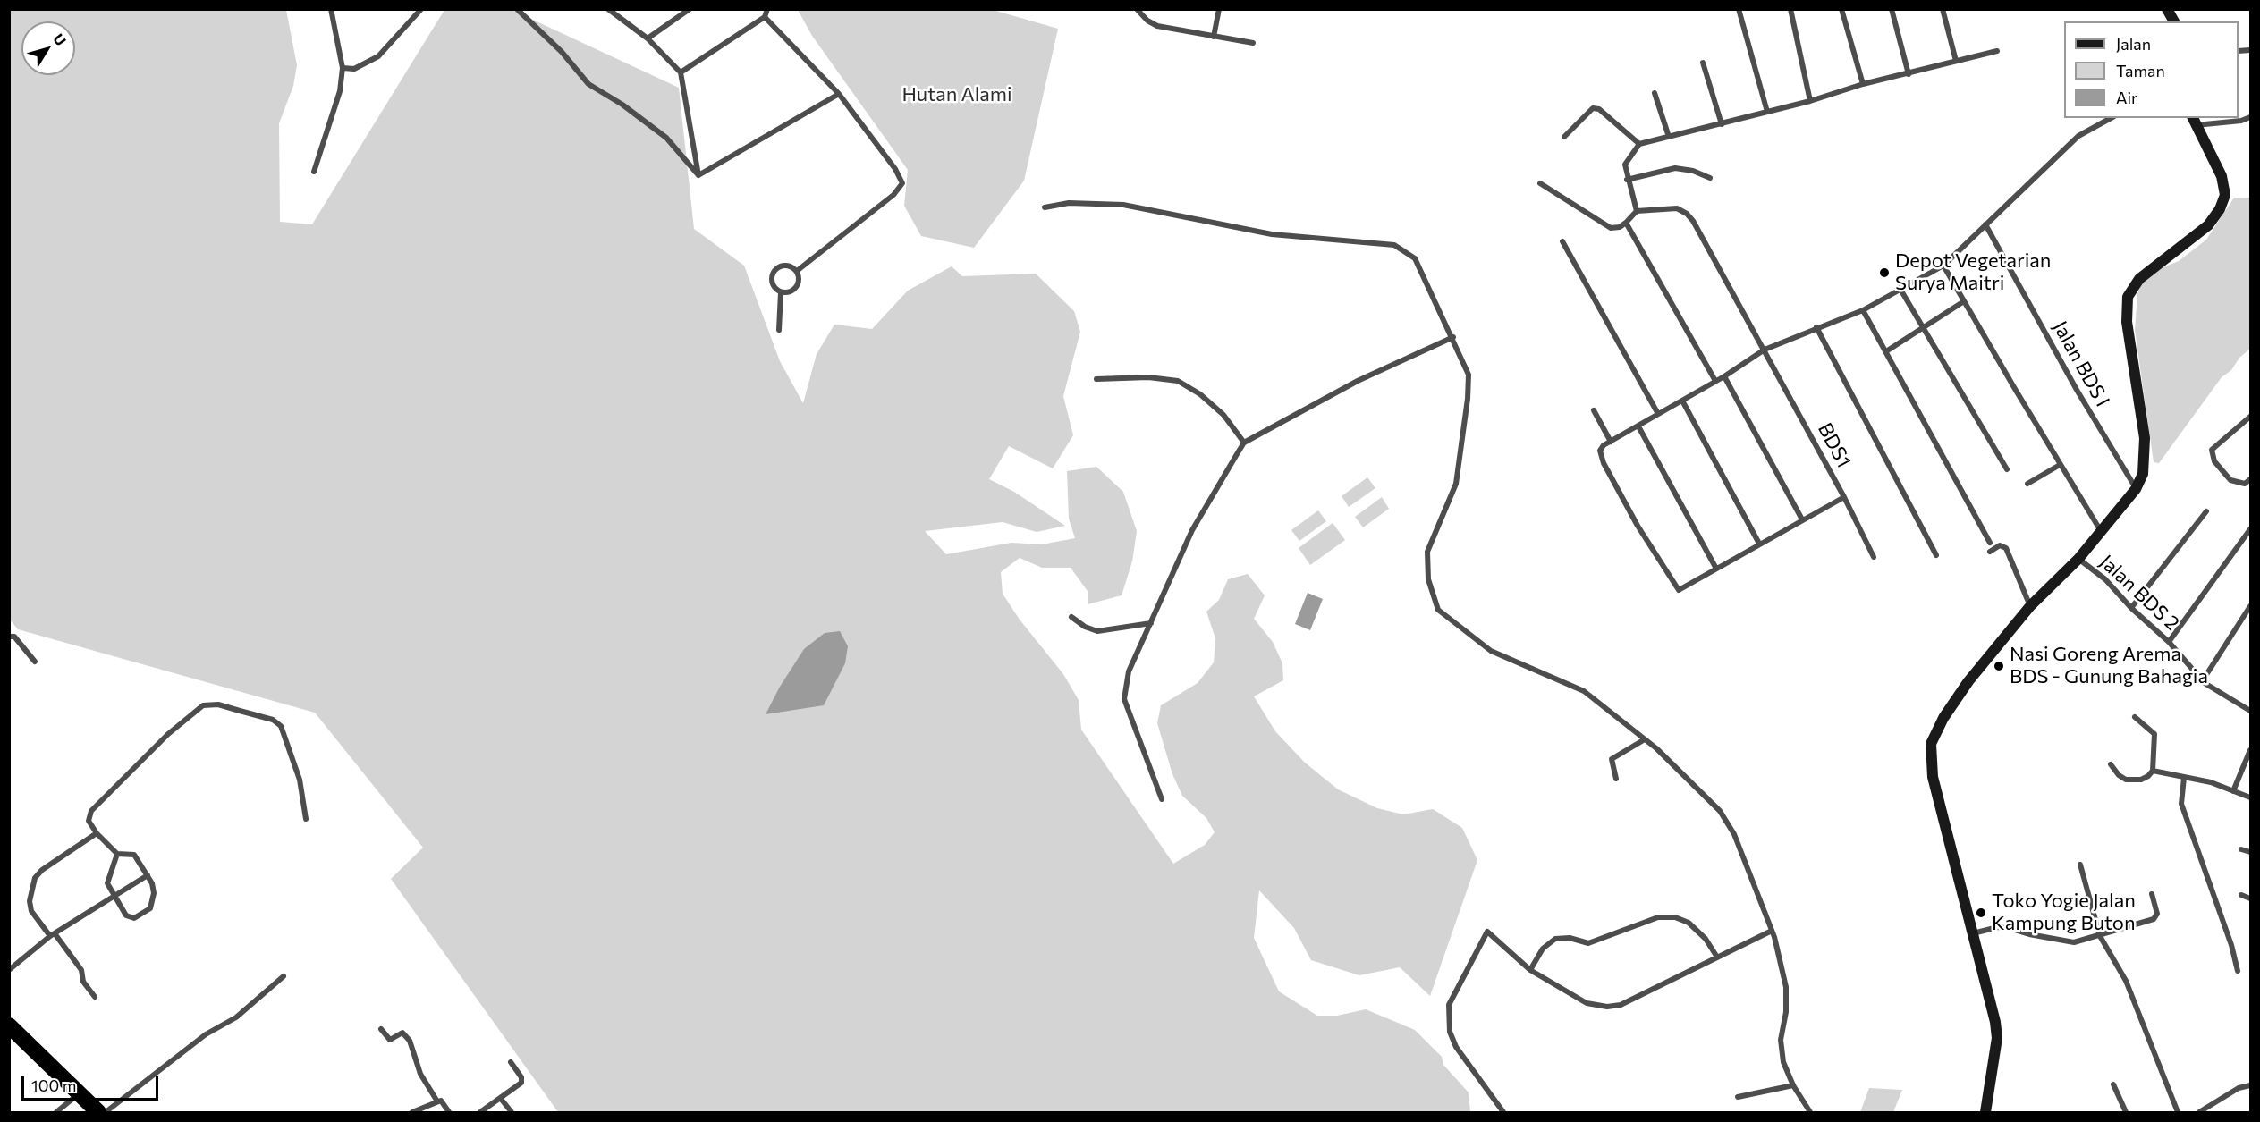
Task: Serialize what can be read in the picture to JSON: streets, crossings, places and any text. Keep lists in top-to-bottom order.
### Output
{
  "streets": {
    "street": ["Jalan BDS I", "BDS1", "Jalan BDS 2"]
  },
  "parks": ["Hutan Alami"],
  "places": ["Depot Vegetarian Surya Maitri", "Nasi Goreng Arema BDS - Gunung Bahagia", "Toko Yogie Jalan Kampung Buton"],
  "legend": ["Jalan", "Taman", "Air"],
  "scale_bar": "100 m",
  "north": "top right"
}
